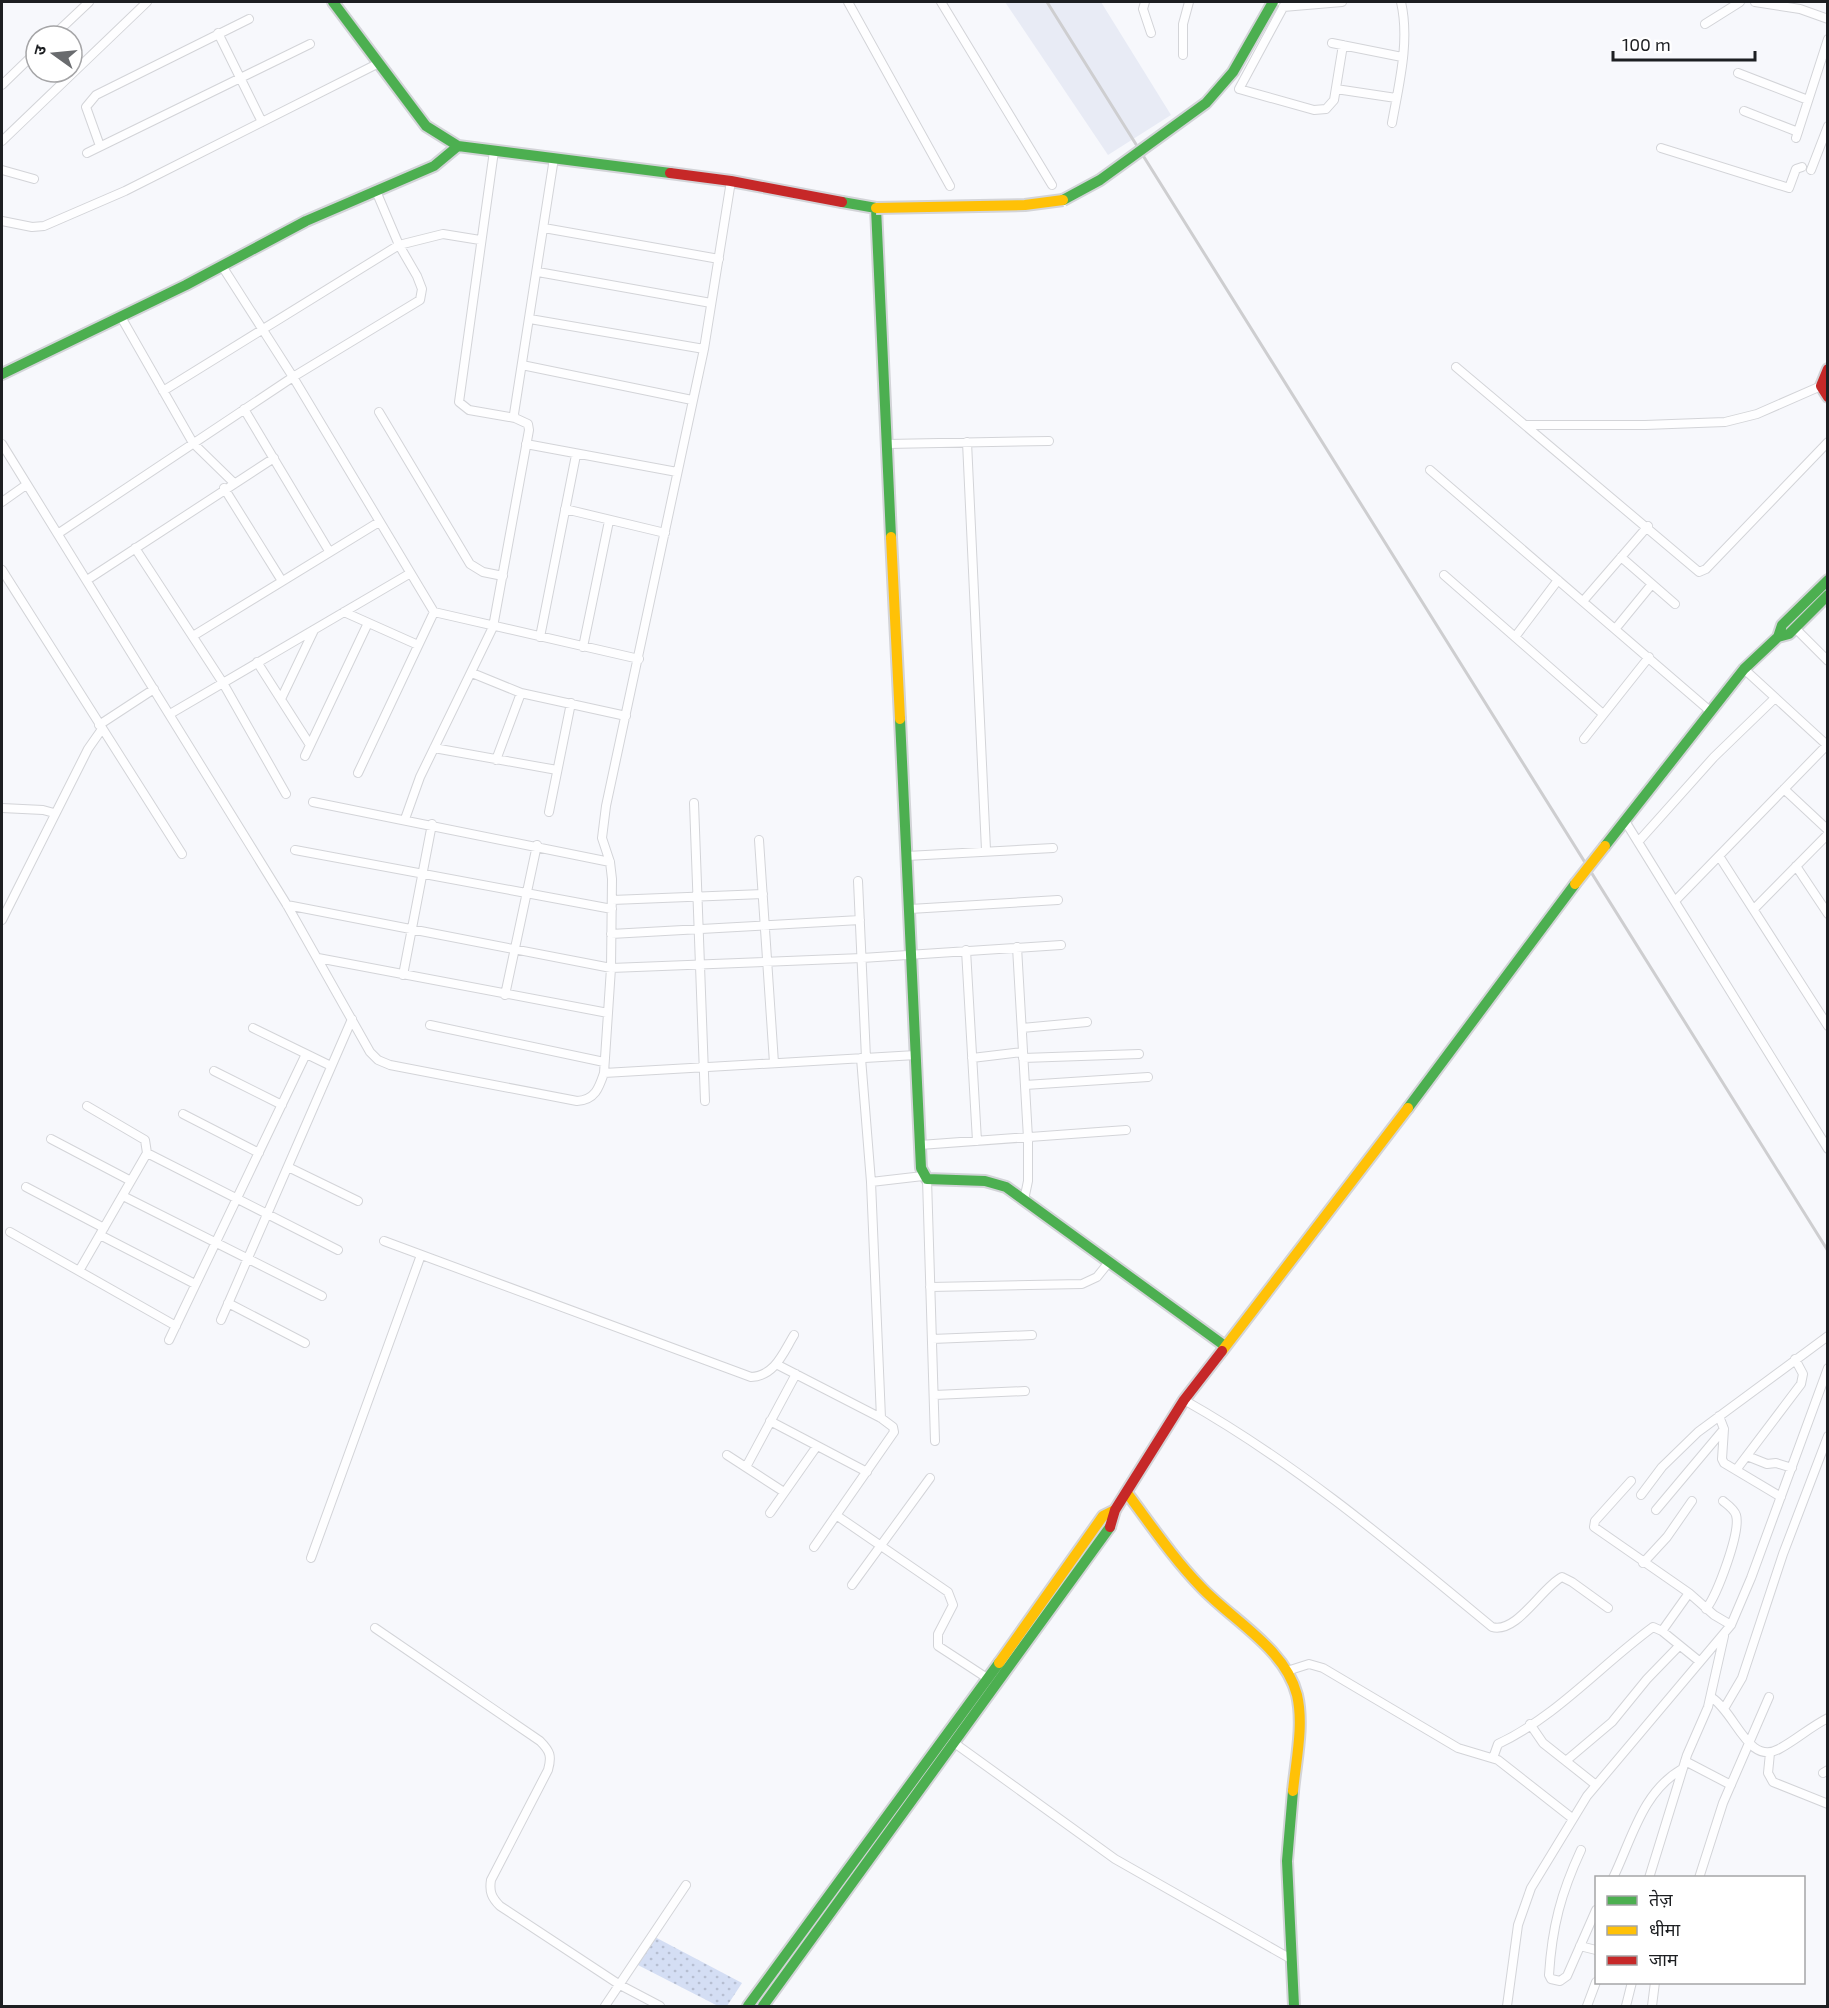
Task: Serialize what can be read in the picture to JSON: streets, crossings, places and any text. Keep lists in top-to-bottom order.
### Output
{
  "legend": ["तेज़", "धीमा", "जाम"],
  "scale_bar": "100 m",
  "north": "left"
}
